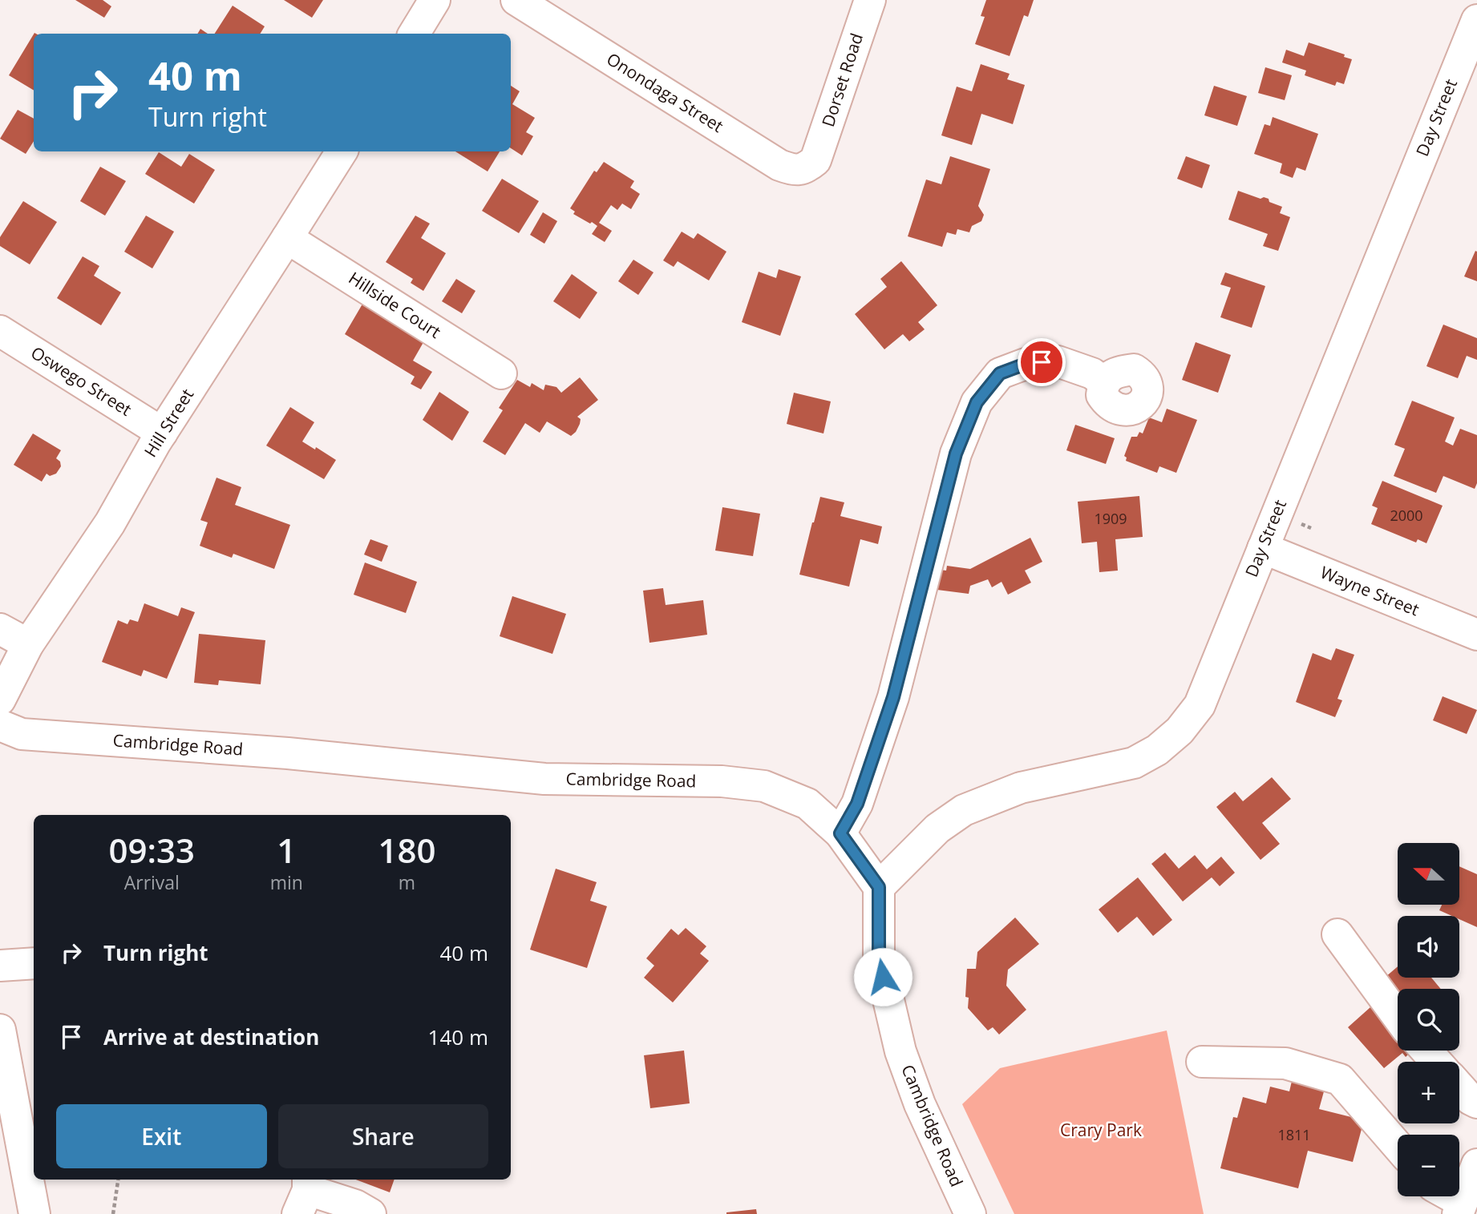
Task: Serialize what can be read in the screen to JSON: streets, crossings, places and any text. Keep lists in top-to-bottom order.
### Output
{
  "streets": {
    "street": [
      "Dorset Road",
      "Onondaga Street",
      "Day Street",
      "Hillside Court",
      "Oswego Street",
      "Hill Street",
      "Wayne Street",
      "Cambridge Road"
    ]
  },
  "crossings": [
    ["Dorset Road", "Onondaga Street"],
    ["Day Street", "Wayne Street"],
    ["Day Street", "Cambridge Road"],
    ["Hillside Court", "Hill Street"],
    ["Oswego Street", "Hill Street"]
  ],
  "parks": ["Crary Park"],
  "house_numbers": ["2000", "1909", "1811"],
  "north": "left",
  "page": {
    "turn": ["40 m", "Turn right"],
    "eta": [
      "09:33",
      "Arrival",
      "1",
      "min",
      "180",
      "m"
    ],
    "map_buttons": ["+", "−"],
    "list": [
      {
        "name": "Turn right",
        "value": "40 m"
      },
      {
        "name": "Arrive at destination",
        "value": "140 m"
      }
    ],
    "buttons": ["Exit", "Share"]
  }
}
